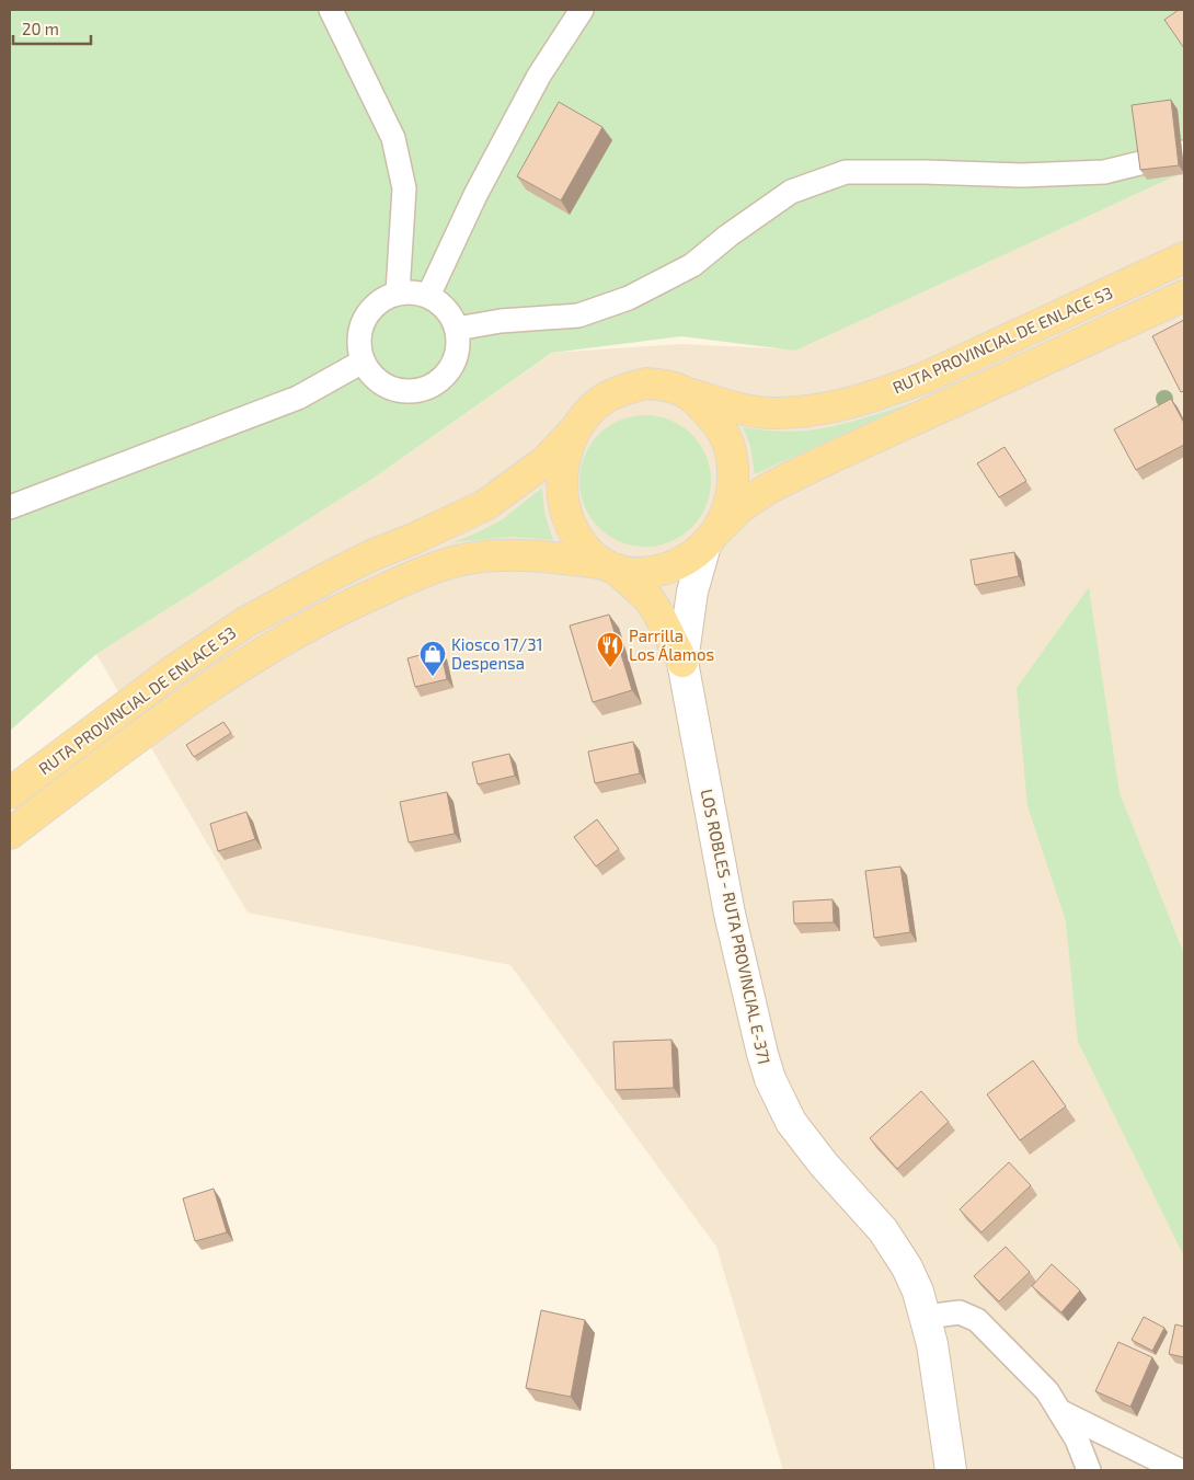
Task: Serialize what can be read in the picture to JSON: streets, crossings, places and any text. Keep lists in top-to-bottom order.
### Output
{
  "streets": {
    "main road": ["RUTA PROVINCIAL DE ENLACE 53", "LOS ROBLES - RUTA PROVINCIAL E-371"]
  },
  "crossings": [
    ["RUTA PROVINCIAL DE ENLACE 53", "LOS ROBLES - RUTA PROVINCIAL E-371"]
  ],
  "places": {
    "restaurant": ["Parrilla Los Álamos"],
    "shop": ["Kiosco 17/31 Despensa"]
  },
  "scale_bar": "20 m"
}
